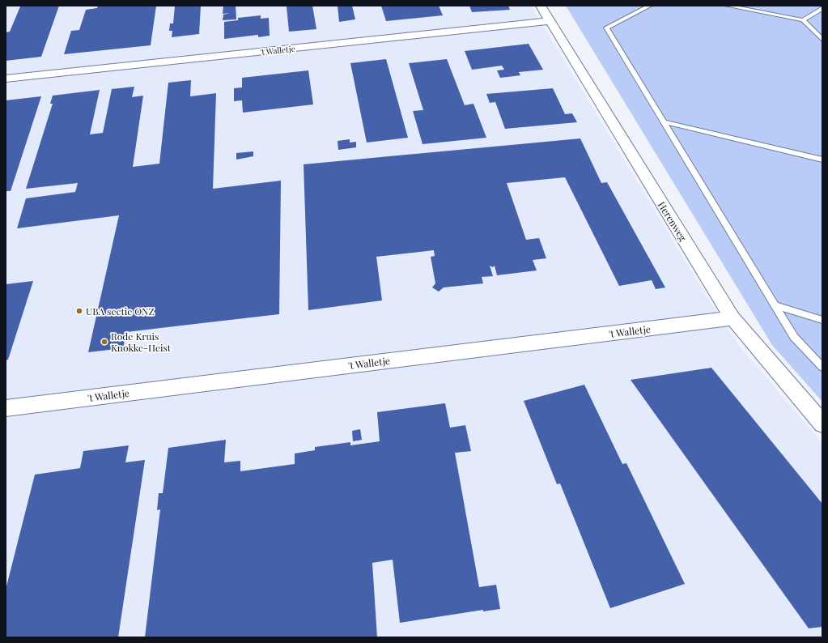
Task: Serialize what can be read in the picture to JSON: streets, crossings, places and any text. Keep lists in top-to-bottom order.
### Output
{
  "streets": {
    "street": ["'t Walletje", "Herenweg"]
  },
  "crossings": [
    ["'t Walletje", "Herenweg"]
  ],
  "places": ["UBA sectie ONZ", "Rode Kruis Knokke-Heist"]
}
